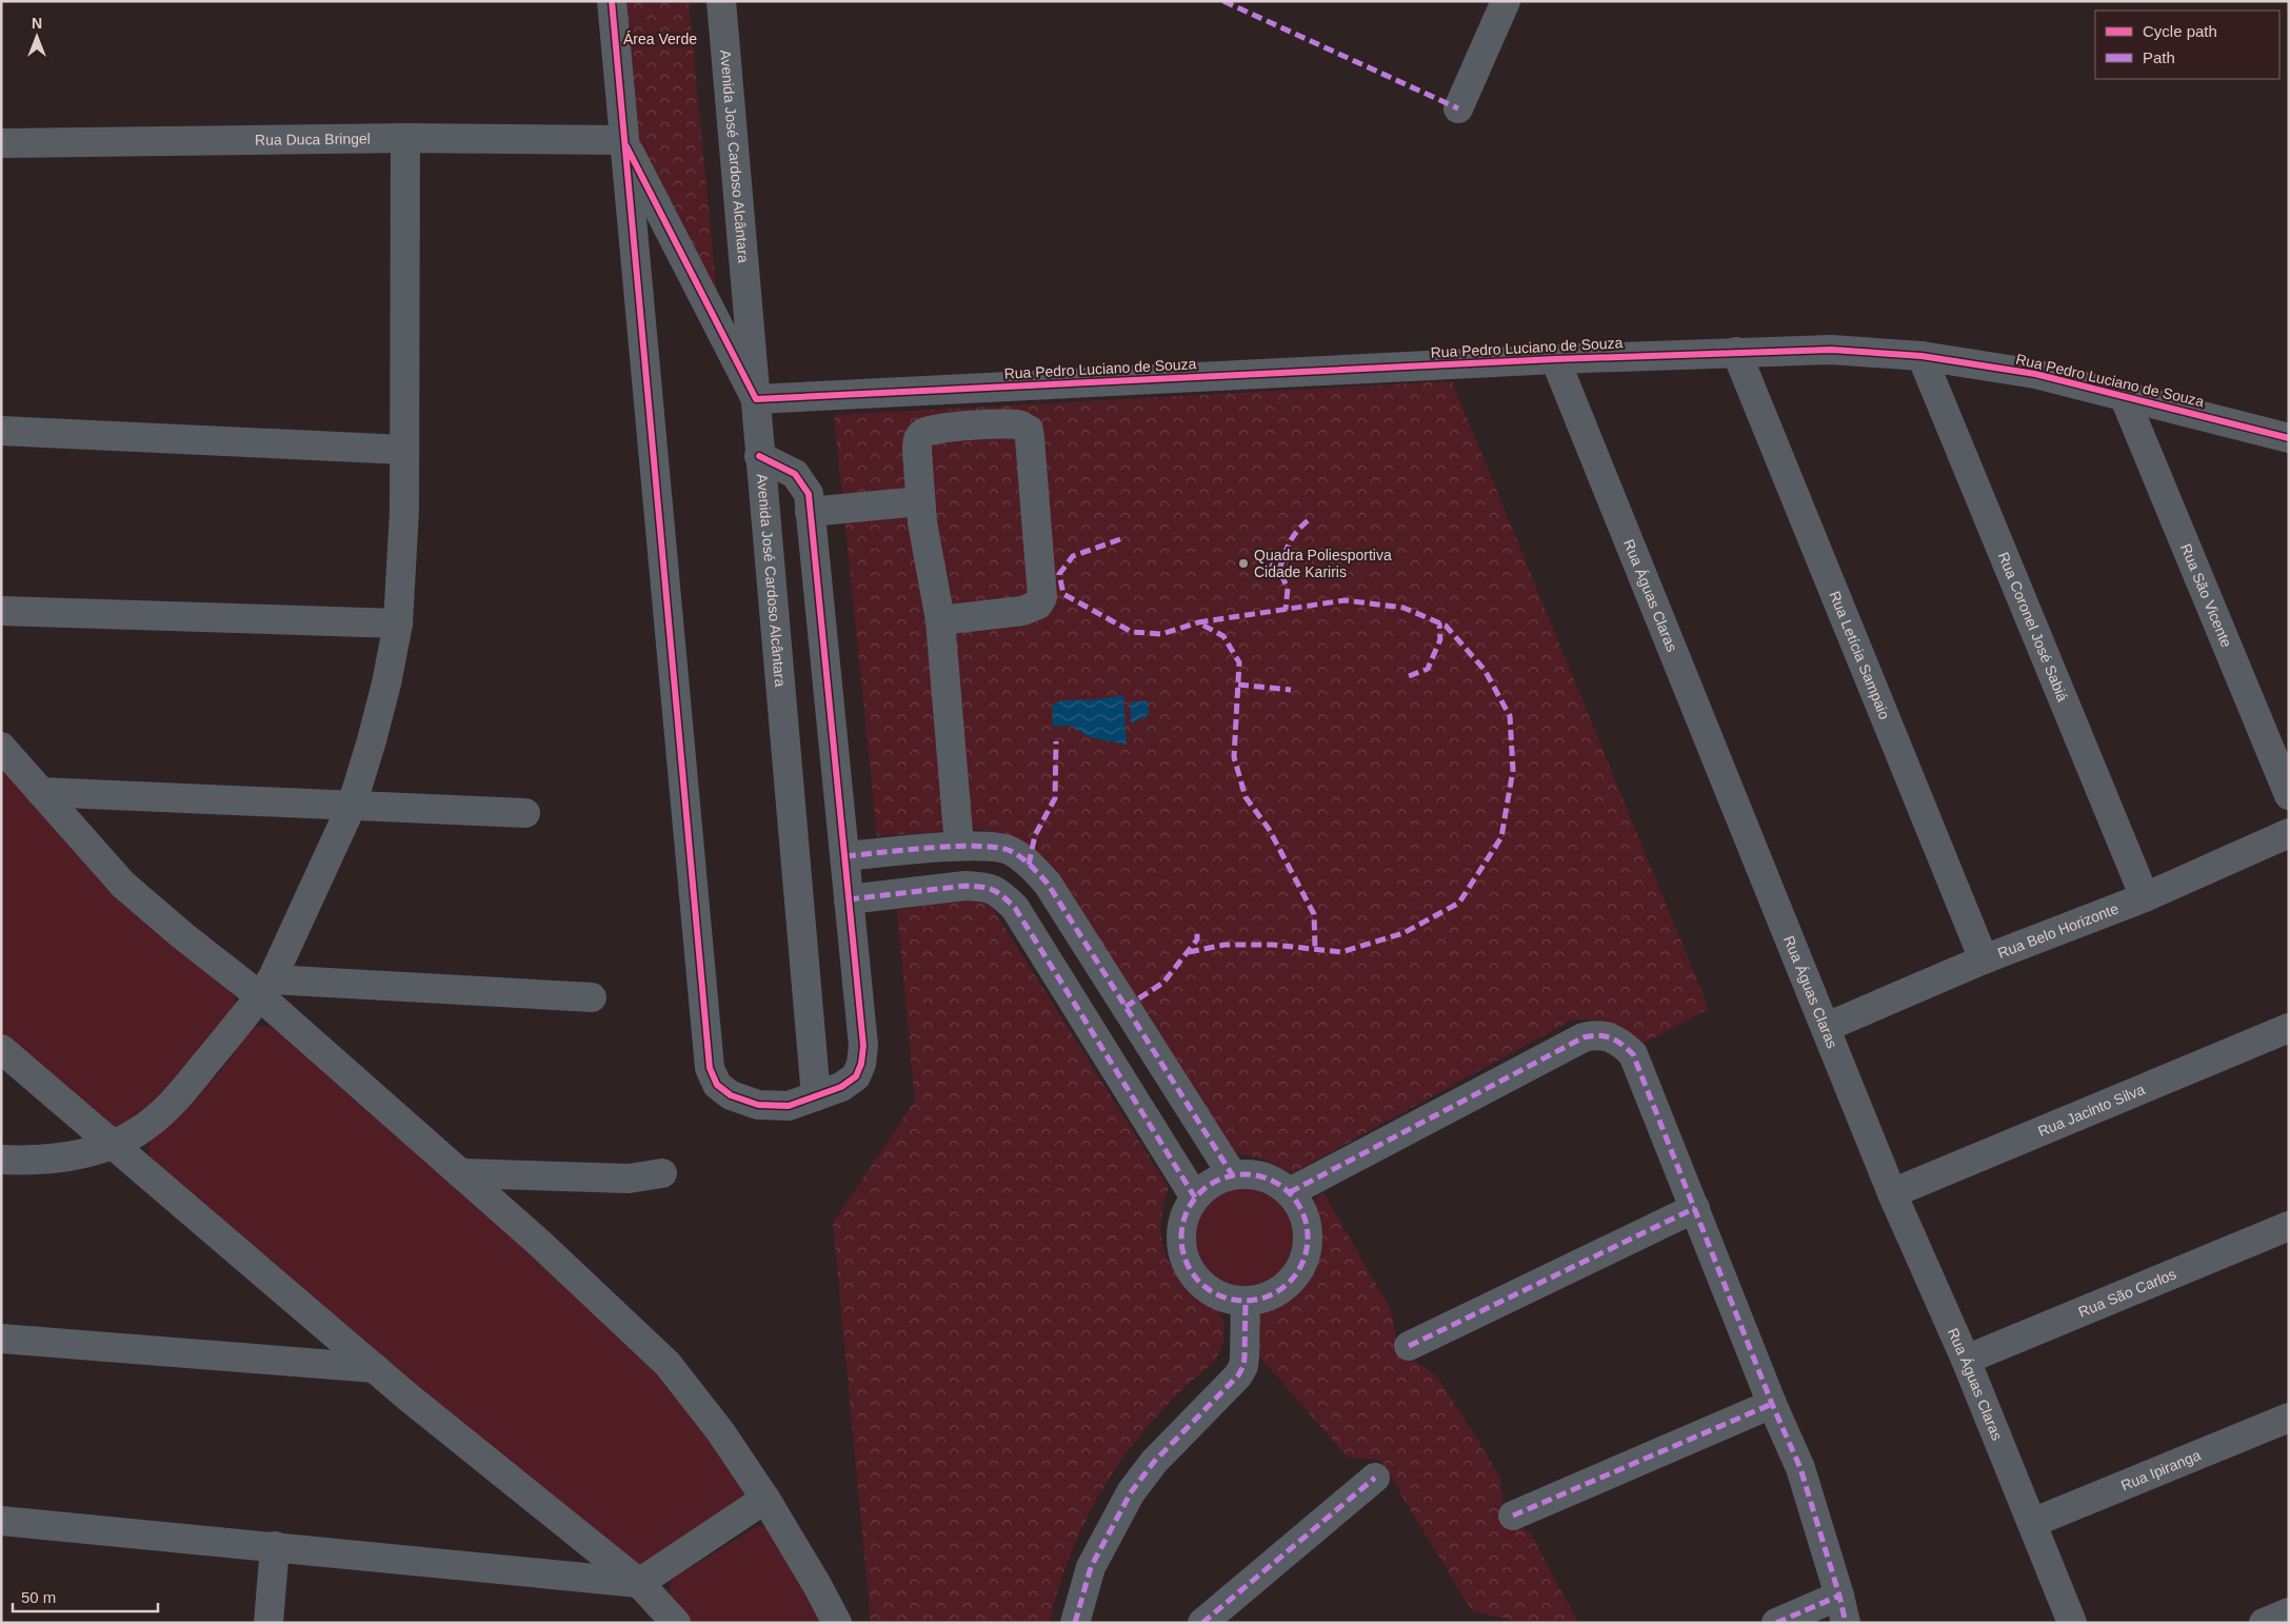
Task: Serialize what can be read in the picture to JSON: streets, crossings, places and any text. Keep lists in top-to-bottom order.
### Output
{
  "streets": {
    "street": [
      "Rua Duca Bringel",
      "Avenida José Cardoso Alcântara",
      "Rua Pedro Luciano de Souza",
      "Rua Águas Claras",
      "Rua São Vicente",
      "Rua Coronel José Sabiá",
      "Rua Letícia Sampaio",
      "Rua Belo Horizonte",
      "Rua Jacinto Silva",
      "Rua São Carlos",
      "Rua Ipiranga"
    ]
  },
  "crossings": [
    ["Avenida José Cardoso Alcântara", "Rua Pedro Luciano de Souza"],
    ["Rua Pedro Luciano de Souza", "Rua Águas Claras"],
    ["Rua Pedro Luciano de Souza", "Rua São Vicente"],
    ["Rua Pedro Luciano de Souza", "Rua Coronel José Sabiá"],
    ["Rua Pedro Luciano de Souza", "Rua Letícia Sampaio"],
    ["Rua Águas Claras", "Rua Belo Horizonte"],
    ["Rua Águas Claras", "Rua Jacinto Silva"],
    ["Rua Águas Claras", "Rua São Carlos"],
    ["Rua Águas Claras", "Rua Ipiranga"],
    ["Rua Coronel José Sabiá", "Rua Belo Horizonte"],
    ["Rua Letícia Sampaio", "Rua Belo Horizonte"]
  ],
  "parks": ["Área Verde"],
  "places": ["Quadra Poliesportiva Cidade Kariris"],
  "legend": ["Cycle path", "Path"],
  "scale_bar": "50 m",
  "north": "top"
}
